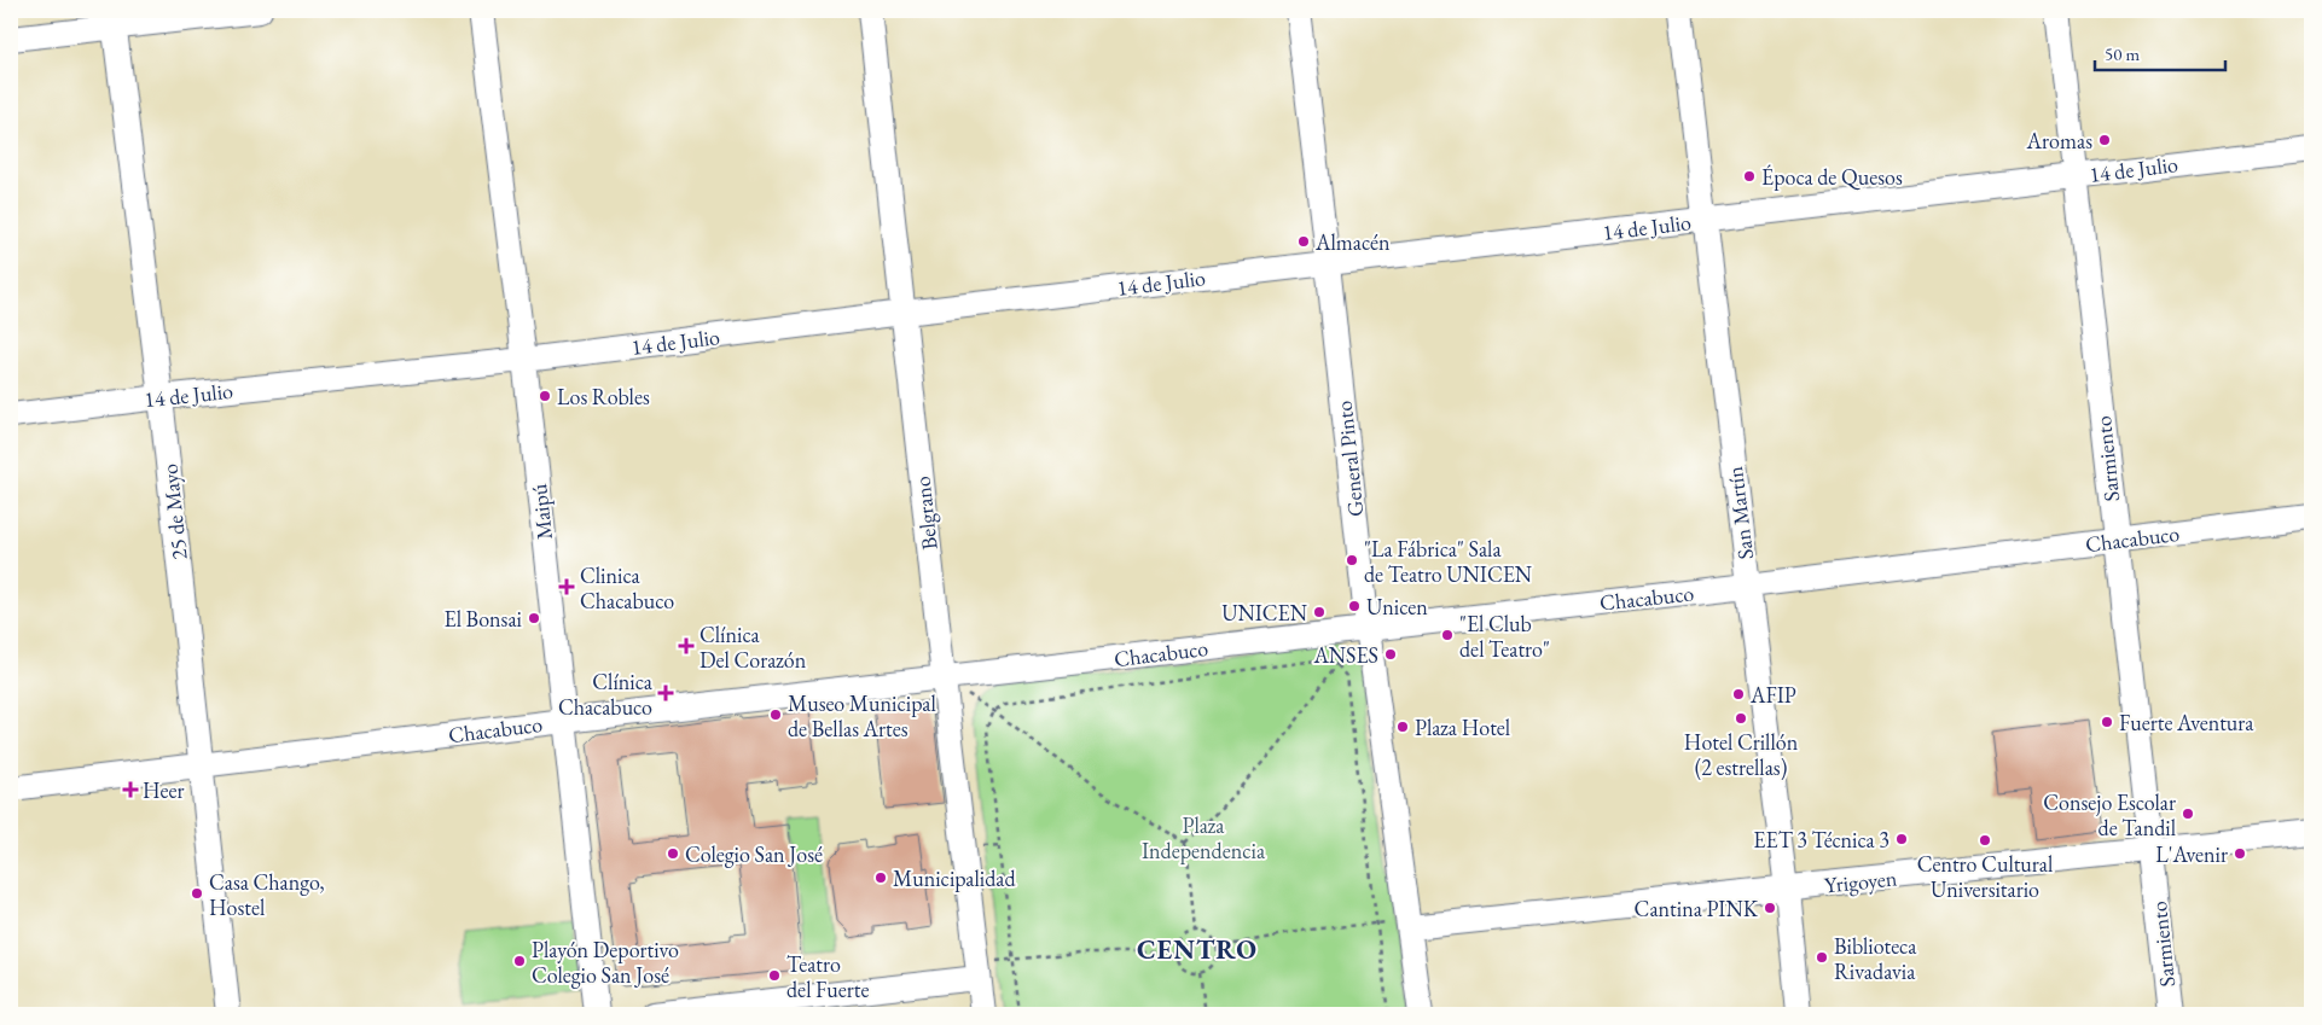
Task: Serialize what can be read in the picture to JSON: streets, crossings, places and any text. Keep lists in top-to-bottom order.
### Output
{
  "streets": {
    "street": [
      "14 de Julio",
      "General Pinto",
      "Sarmiento",
      "25 de Mayo",
      "Maipú",
      "Belgrano",
      "San Martín",
      "Chacabuco",
      "Yrigoyen"
    ]
  },
  "crossings": [
    ["14 de Julio", "General Pinto"],
    ["14 de Julio", "Sarmiento"],
    ["14 de Julio", "25 de Mayo"],
    ["14 de Julio", "Maipú"],
    ["14 de Julio", "Belgrano"],
    ["14 de Julio", "San Martín"],
    ["General Pinto", "Chacabuco"],
    ["General Pinto", "Yrigoyen"],
    ["Sarmiento", "Chacabuco"],
    ["Sarmiento", "Yrigoyen"],
    ["25 de Mayo", "Chacabuco"],
    ["Maipú", "Chacabuco"],
    ["Belgrano", "Chacabuco"],
    ["San Martín", "Chacabuco"],
    ["San Martín", "Yrigoyen"]
  ],
  "districts": ["CENTRO"],
  "parks": ["Plaza Independencia"],
  "places": {
    "other": [
      "Aromas",
      "Época de Quesos",
      "Almacén",
      "Los Robles",
      "\"La Fábrica\" Sala de Teatro UNICEN",
      "Unicen",
      "UNICEN",
      "El Bonsai",
      "\"El Club del Teatro\"",
      "ANSES",
      "AFIP",
      "Museo Municipal de Bellas Artes",
      "Hotel Crillón (2 estrellas)",
      "Fuerte Aventura",
      "Plaza Hotel",
      "Consejo Escolar de Tandil",
      "EET 3 Técnica 3",
      "Centro Cultural Universitario",
      "Colegio San José",
      "L'Avenir",
      "Municipalidad",
      "Casa Chango, Hostel",
      "Cantina PINK",
      "Biblioteca Rivadavia",
      "Playón Deportivo Colegio San José",
      "Teatro del Fuerte"
    ],
    "health": [
      "Clinica Chacabuco",
      "Clínica Del Corazón",
      "Clínica Chacabuco",
      "Heer"
    ]
  },
  "scale_bar": "50 m"
}
